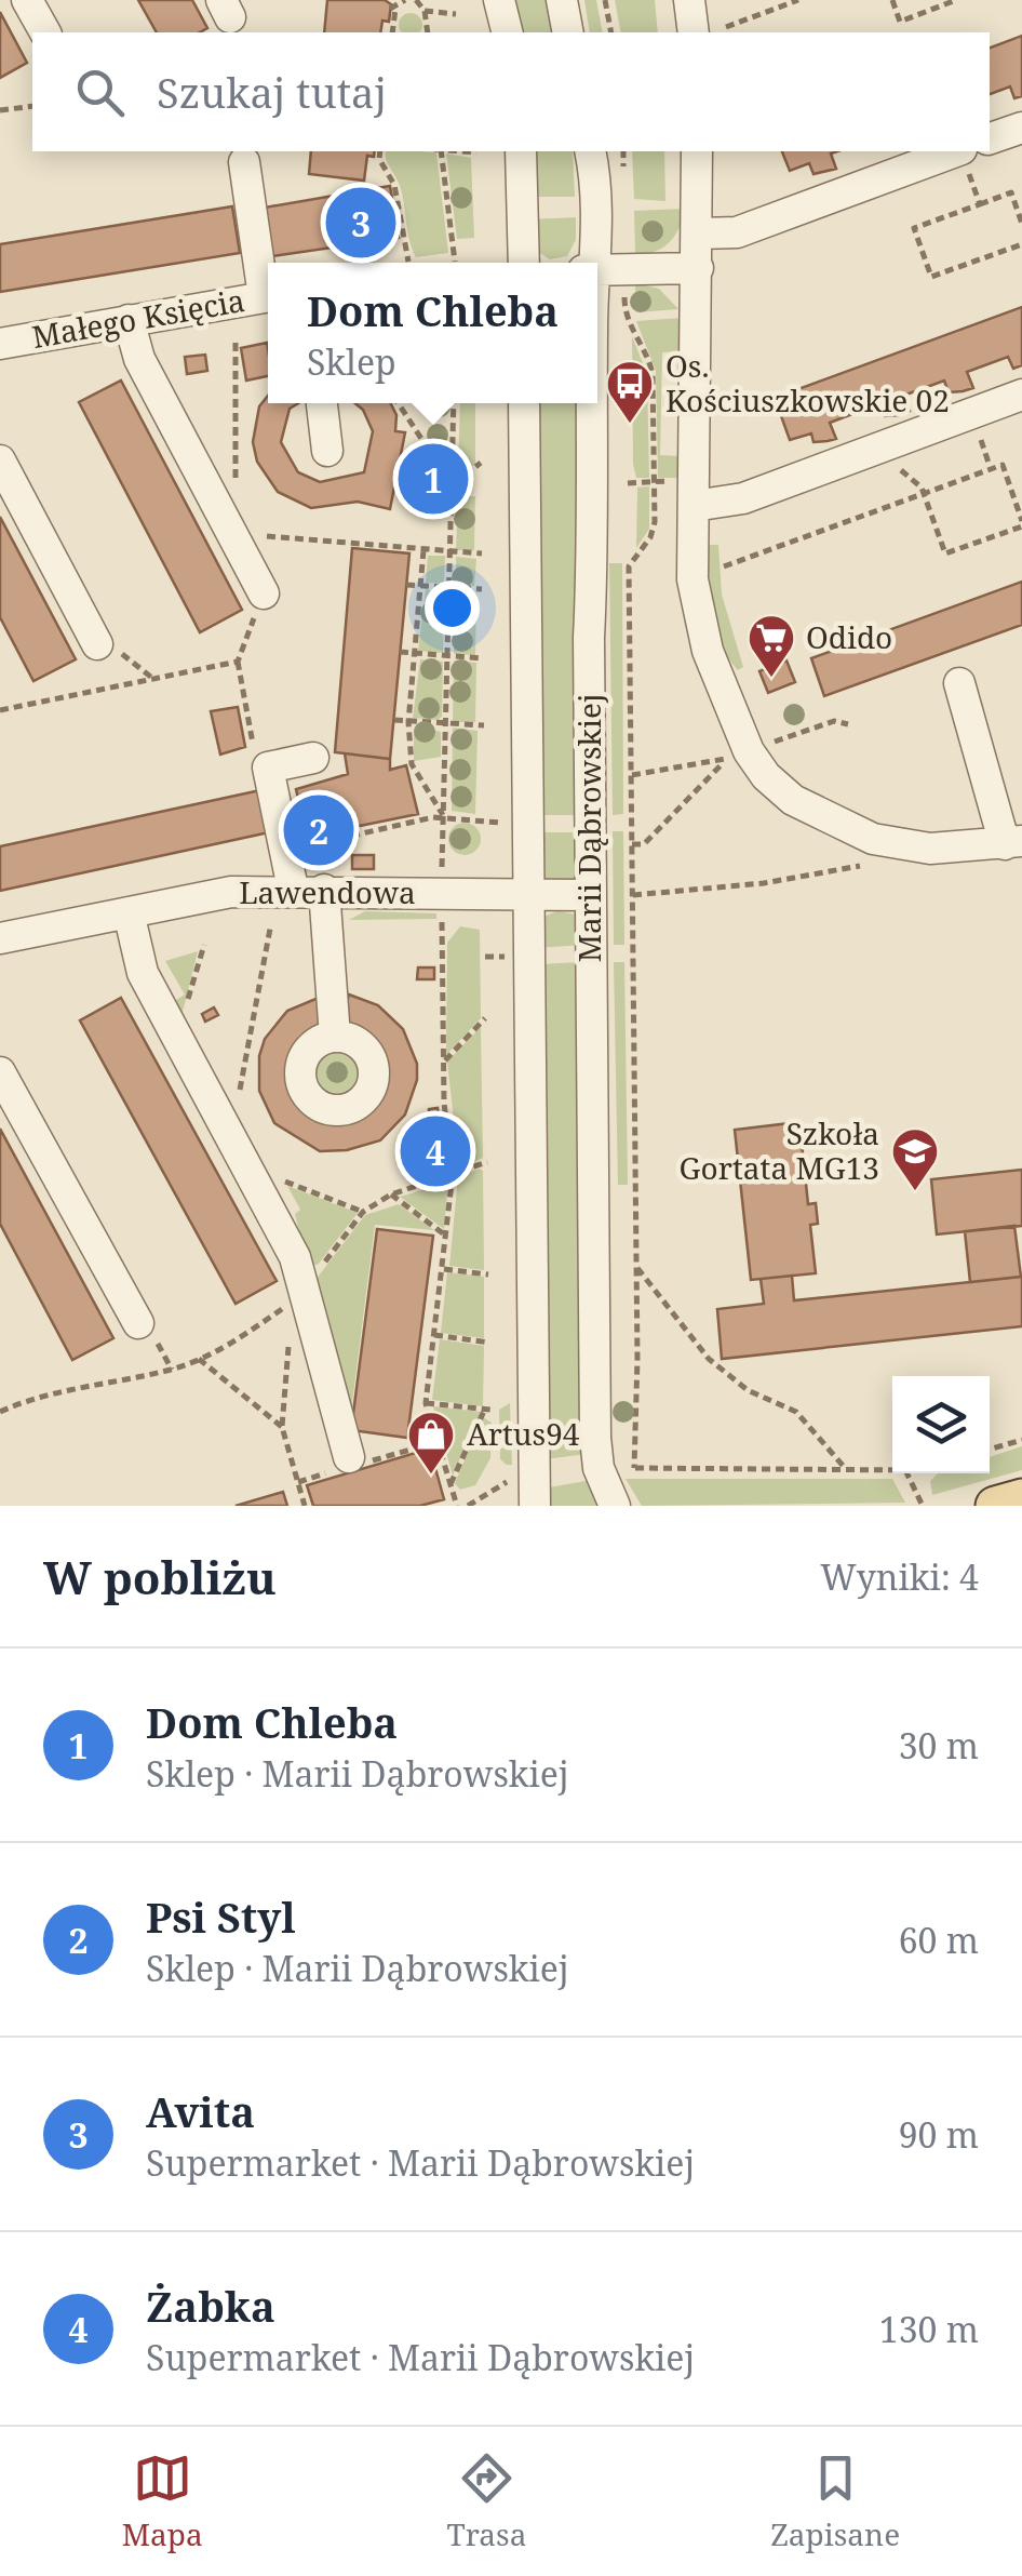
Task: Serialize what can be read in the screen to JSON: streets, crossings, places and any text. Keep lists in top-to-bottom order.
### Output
{
  "streets": {
    "street": ["Małego Księcia", "Marii Dąbrowskiej", "Lawendowa"]
  },
  "crossings": [
    ["Marii Dąbrowskiej", "Lawendowa"]
  ],
  "places": {
    "bus stop": ["Os. Kościuszkowskie 02"],
    "supermarket": ["Odido"],
    "school or university": ["Szkoła Gortata MG13"],
    "shop": ["Artus94"]
  },
  "page": {
    "search": "Szukaj tutaj",
    "pins": [
      "3",
      "1",
      "2",
      "4"
    ],
    "popup": ["Dom Chleba", "Sklep"],
    "heading": ["W pobliżu", "Wyniki: 4"],
    "list": [
      {
        "mark": "1",
        "name": "Dom Chleba",
        "note": "Sklep · Marii Dąbrowskiej",
        "value": "30 m"
      },
      {
        "mark": "2",
        "name": "Psi Styl",
        "note": "Sklep · Marii Dąbrowskiej",
        "value": "60 m"
      },
      {
        "mark": "3",
        "name": "Avita",
        "note": "Supermarket · Marii Dąbrowskiej",
        "value": "90 m"
      },
      {
        "mark": "4",
        "name": "Żabka",
        "note": "Supermarket · Marii Dąbrowskiej",
        "value": "130 m"
      }
    ],
    "nav": ["Mapa", "Trasa", "Zapisane"]
  }
}
